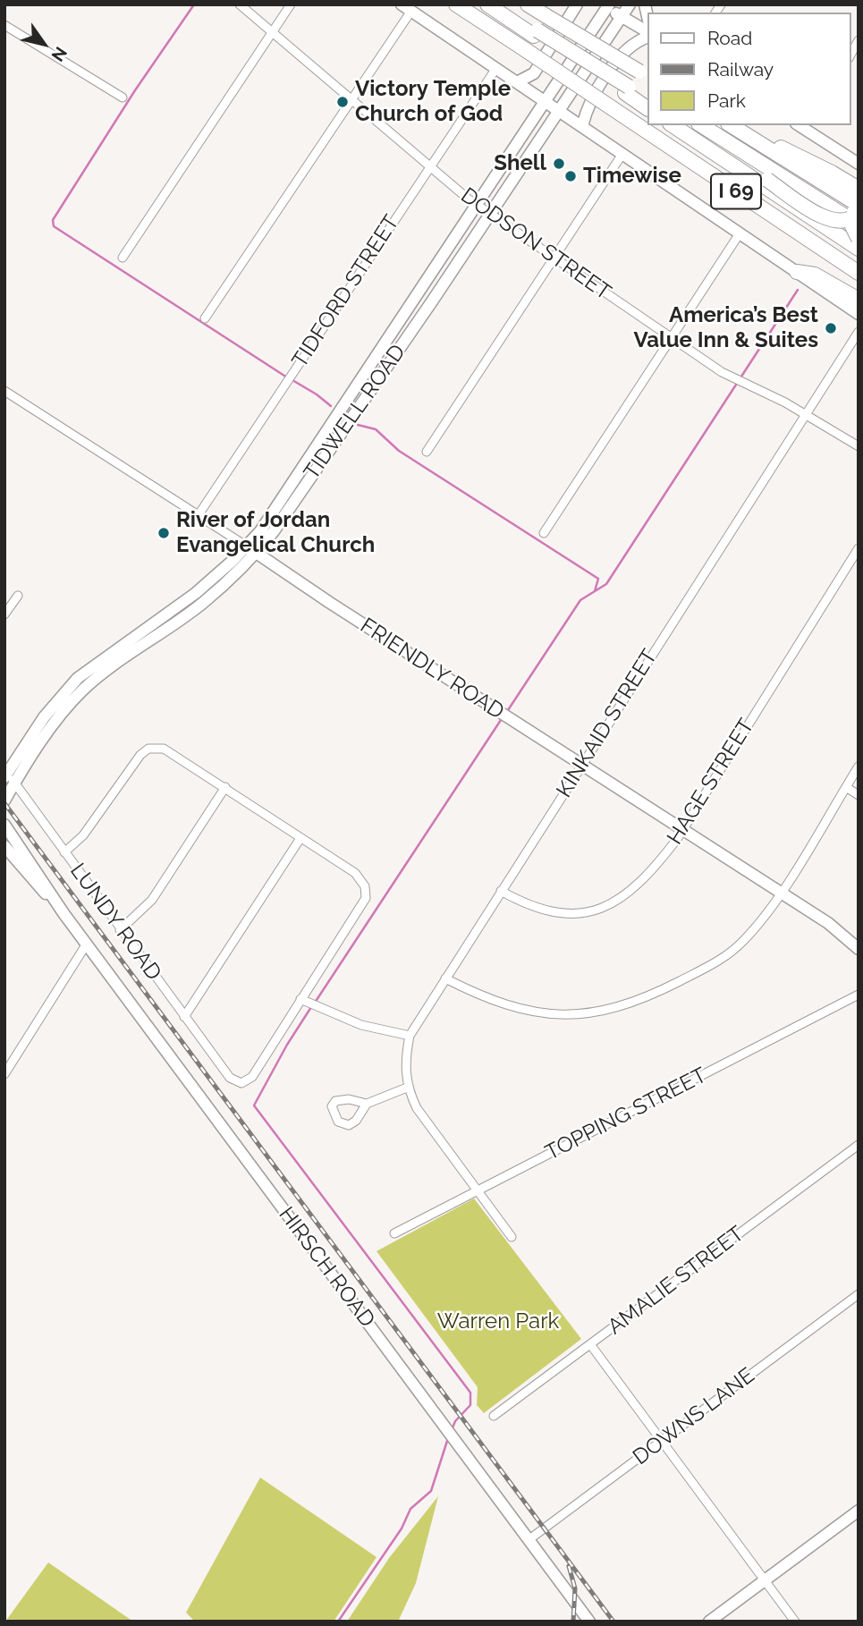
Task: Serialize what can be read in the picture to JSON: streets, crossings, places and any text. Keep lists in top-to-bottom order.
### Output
{
  "streets": {
    "highway": ["I 69"],
    "main road": ["TIDWELL ROAD", "FRIENDLY ROAD", "HIRSCH ROAD"],
    "street": [
      "DODSON STREET",
      "TIDFORD STREET",
      "KINKAID STREET",
      "HAGE STREET",
      "LUNDY ROAD",
      "TOPPING STREET",
      "AMALIE STREET",
      "DOWNS LANE"
    ]
  },
  "crossings": [
    ["DODSON STREET", "TIDFORD STREET"],
    ["DODSON STREET", "TIDWELL ROAD"],
    ["DODSON STREET", "KINKAID STREET"],
    ["TIDFORD STREET", "FRIENDLY ROAD"],
    ["TIDWELL ROAD", "FRIENDLY ROAD"],
    ["TIDWELL ROAD", "LUNDY ROAD"],
    ["FRIENDLY ROAD", "KINKAID STREET"],
    ["FRIENDLY ROAD", "HAGE STREET"],
    ["KINKAID STREET", "HAGE STREET"],
    ["HIRSCH ROAD", "DOWNS LANE"]
  ],
  "parks": ["Warren Park"],
  "places": [
    "Victory Temple Church of God",
    "Shell",
    "Timewise",
    "America’s Best Value Inn & Suites",
    "River of Jordan Evangelical Church"
  ],
  "legend": ["Road", "Railway", "Park"],
  "north": "bottom right"
}
